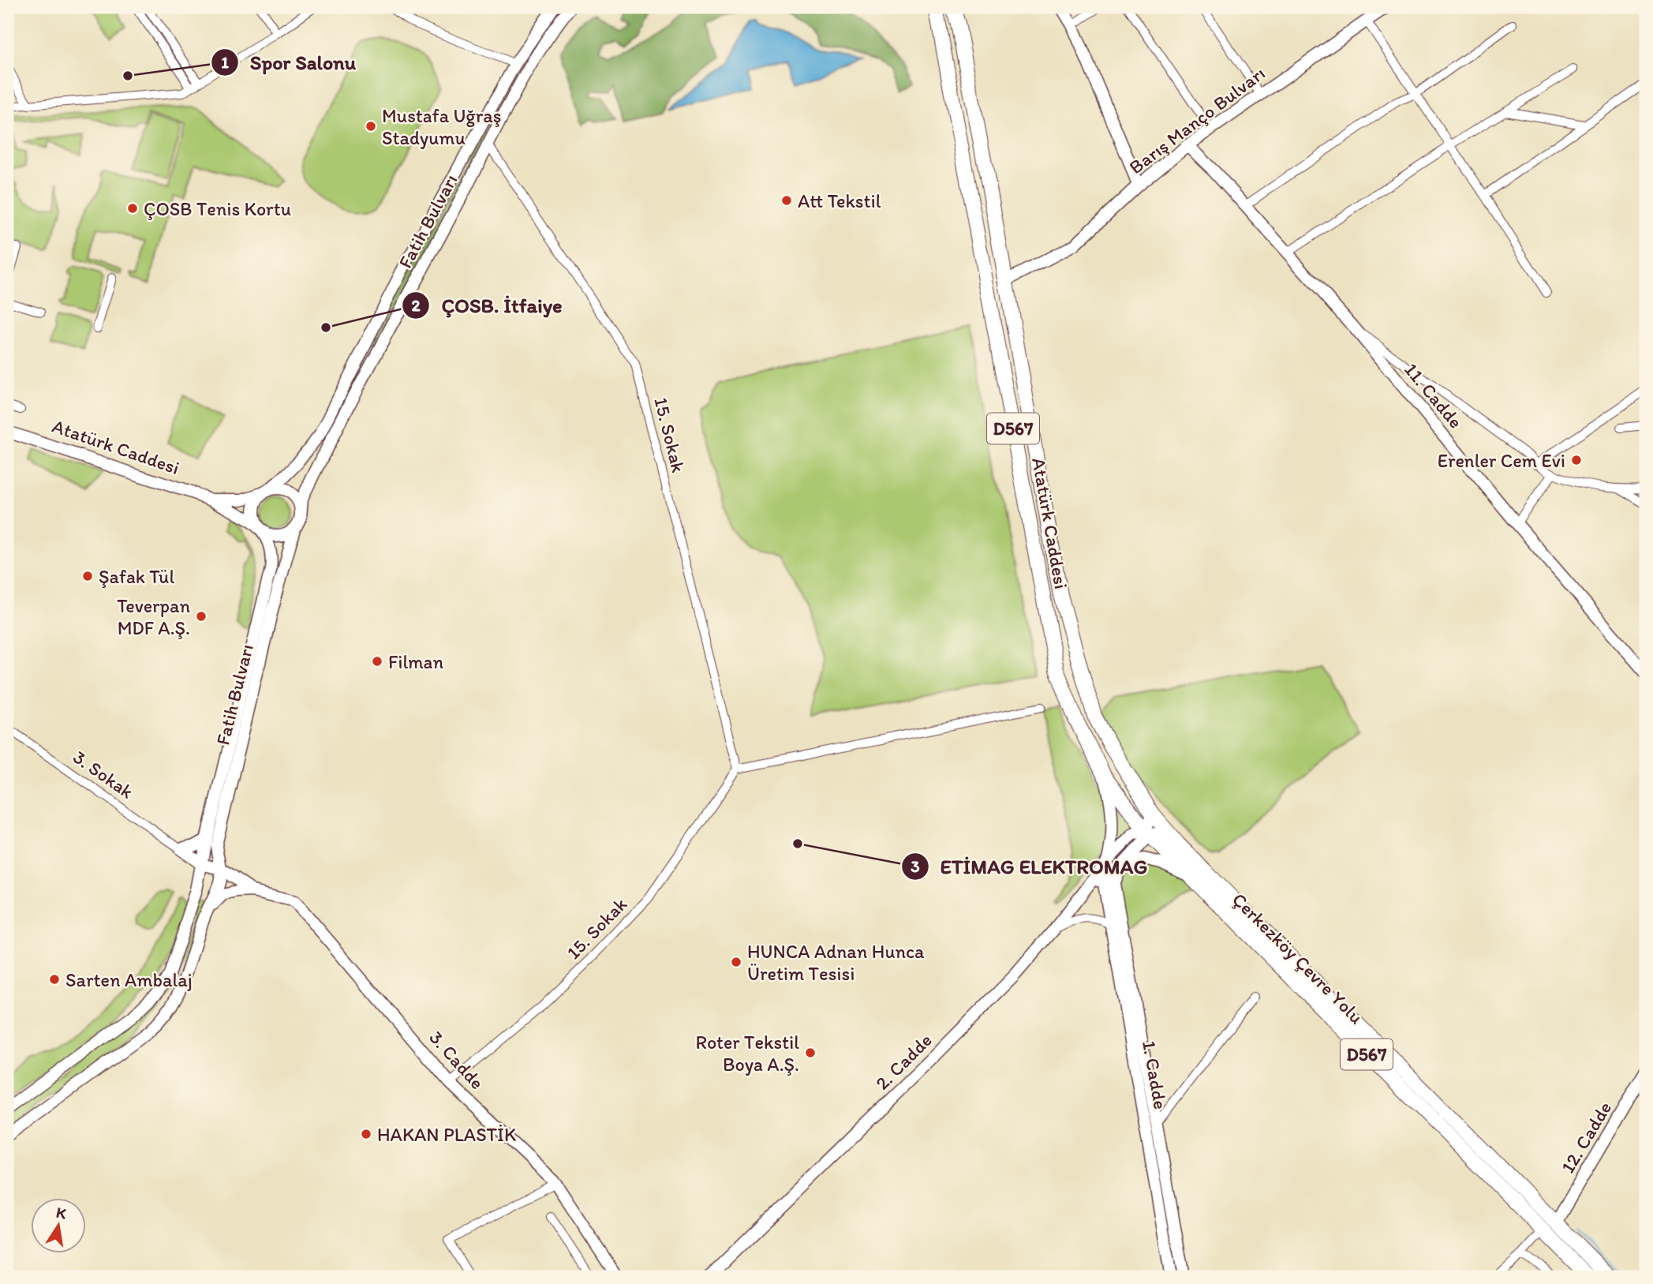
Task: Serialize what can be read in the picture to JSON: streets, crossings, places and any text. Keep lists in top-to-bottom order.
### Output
{
  "streets": {
    "highway": ["D567", "Atatürk Caddesi", "Çerkezköy Çevre Yolu"],
    "main road": [
      "Barış Manço Bulvarı",
      "Fatih Bulvarı",
      "11. Cadde",
      "3. Cadde",
      "2. Cadde",
      "1. Cadde",
      "12. Cadde"
    ],
    "street": ["15. Sokak", "3. Sokak"]
  },
  "crossings": [
    ["Barış Manço Bulvarı", "11. Cadde"],
    ["Barış Manço Bulvarı", "D567"],
    ["Fatih Bulvarı", "15. Sokak"],
    ["D567", "12. Cadde"],
    ["15. Sokak", "3. Cadde"],
    ["Atatürk Caddesi", "Çerkezköy Çevre Yolu"],
    ["Atatürk Caddesi", "2. Cadde"],
    ["Çerkezköy Çevre Yolu", "2. Cadde"]
  ],
  "places": [
    "Spor Salonu",
    "Mustafa Uğraş Stadyumu",
    "Att Tekstil",
    "ÇOSB Tenis Kortu",
    "ÇOSB. İtfaiye",
    "Erenler Cem Evi",
    "Şafak Tül",
    "Teverpan MDF A.Ş.",
    "Filman",
    "ETİMAG ELEKTROMAG",
    "HUNCA Adnan Hunca Üretim Tesisi",
    "Sarten Ambalaj",
    "Roter Tekstil Boya A.Ş.",
    "HAKAN PLASTİK"
  ],
  "north": "top"
}
